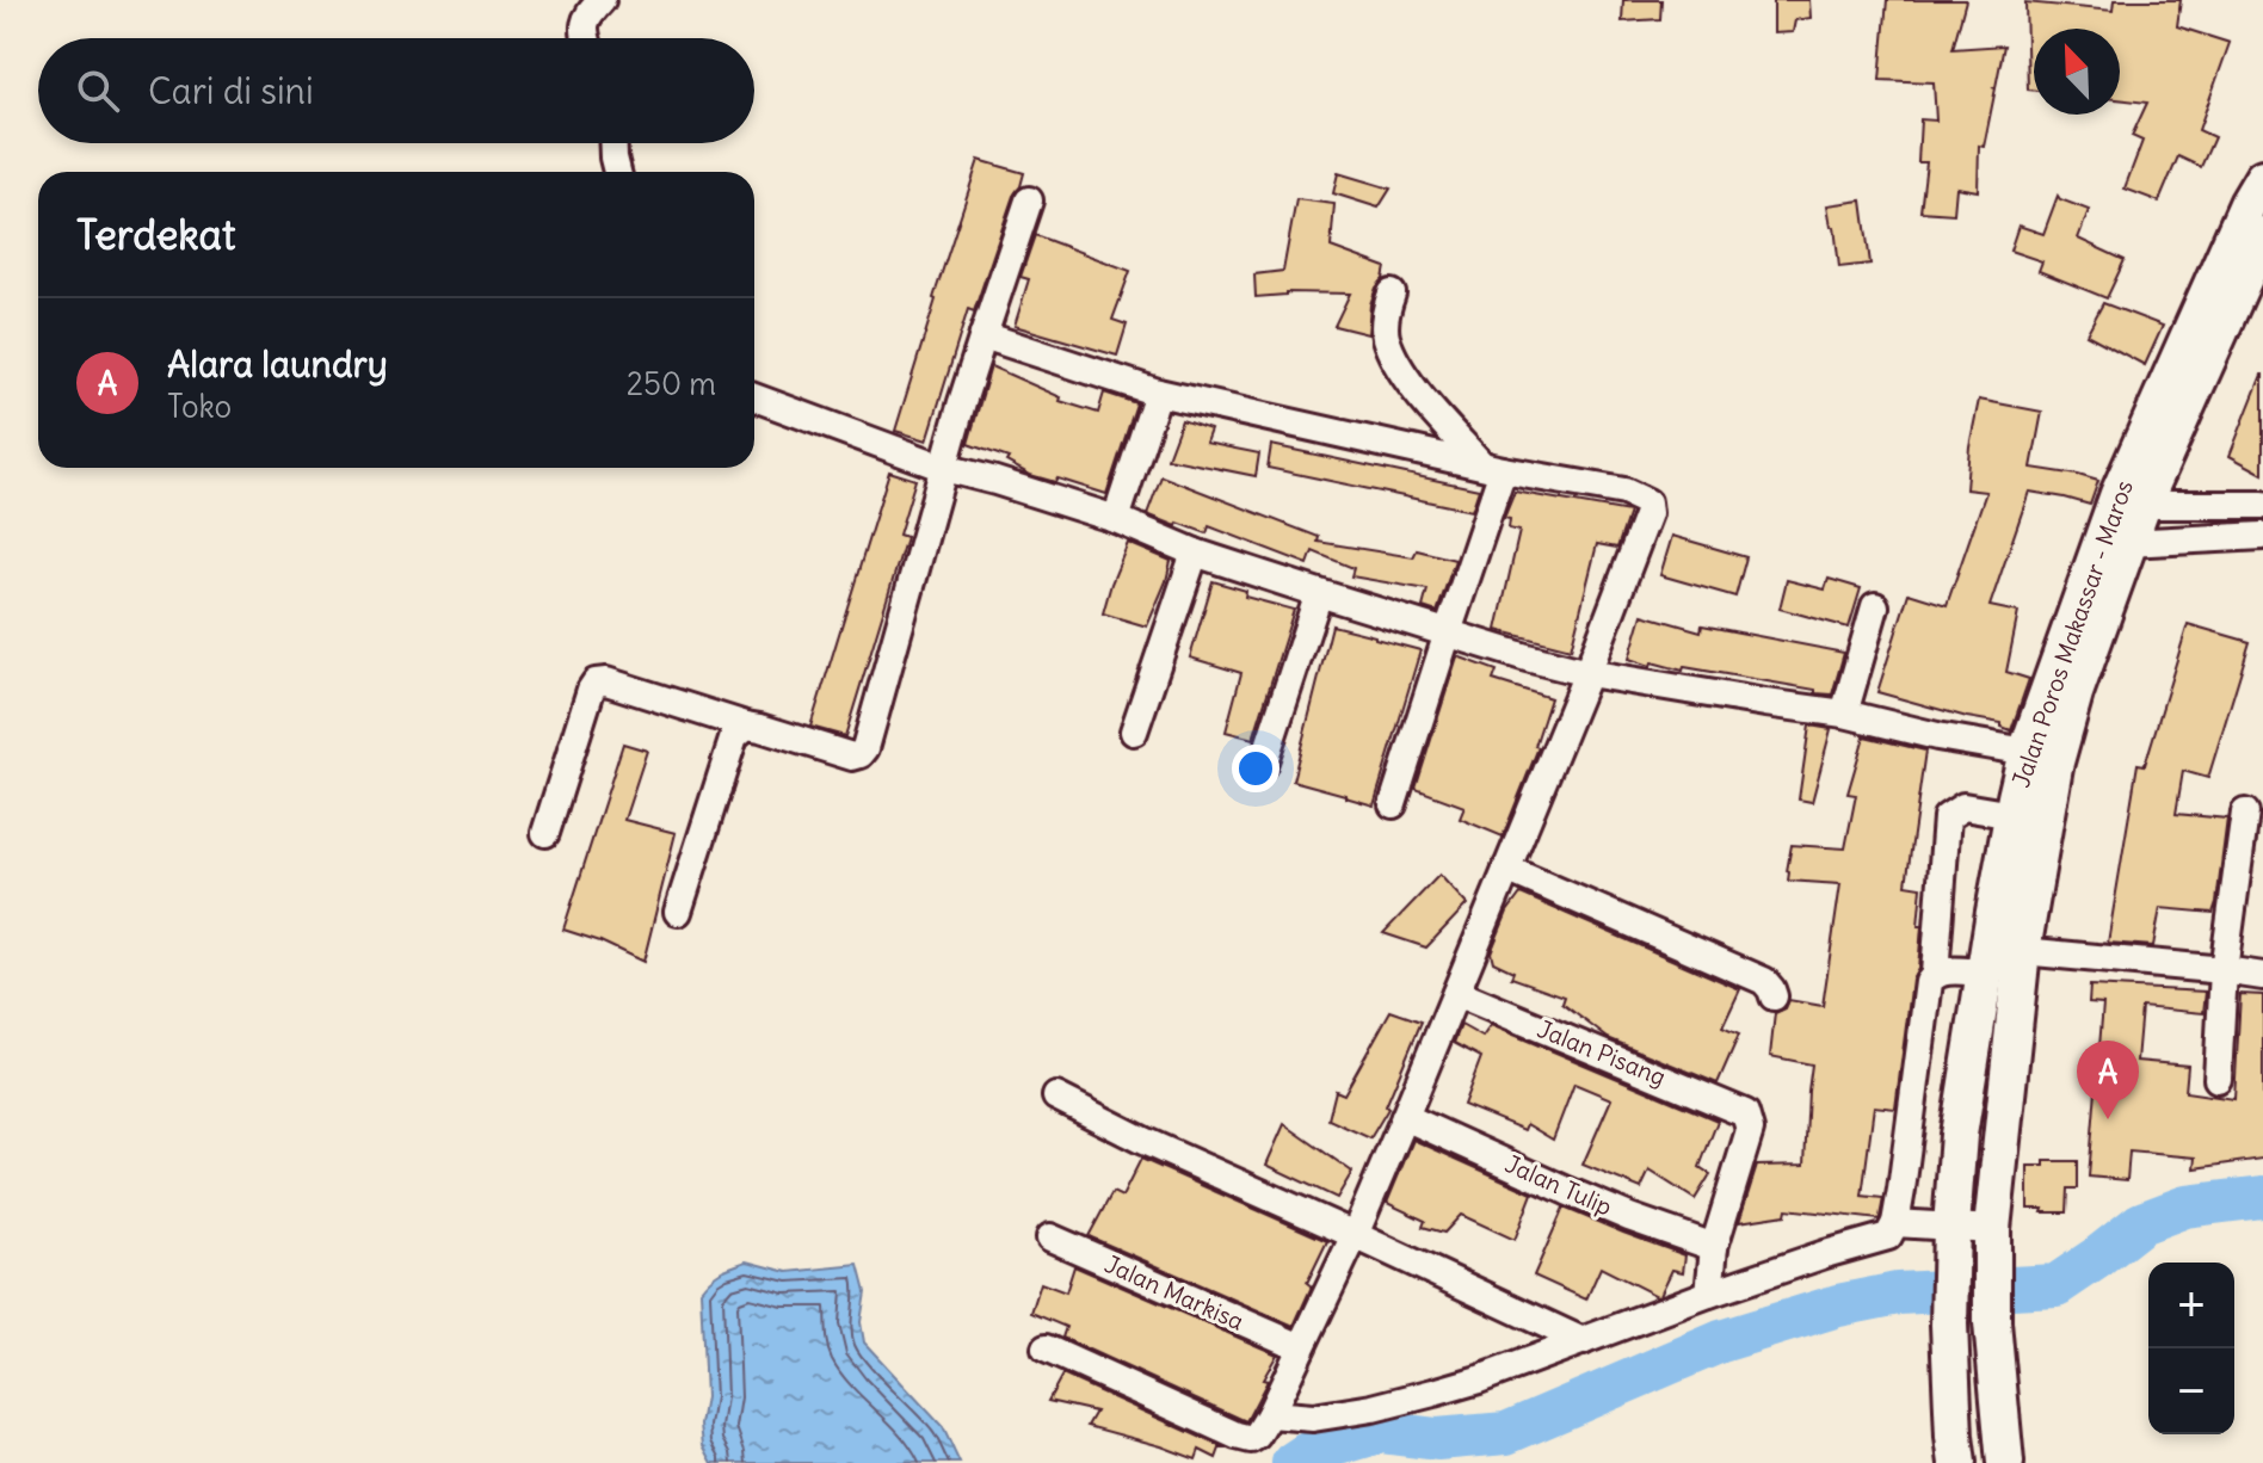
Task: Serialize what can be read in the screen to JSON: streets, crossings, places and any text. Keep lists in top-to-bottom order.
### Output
{
  "streets": {
    "highway": ["Jalan Poros Makassar - Maros"],
    "street": ["Jalan Pisang", "Jalan Tulip", "Jalan Markisa"]
  },
  "crossings": [
    ["Jalan Pisang", "Jalan Tulip"]
  ],
  "north": "top left",
  "page": {
    "search": "Cari di sini",
    "heading": "Terdekat",
    "list": [
      {
        "mark": "A",
        "name": "Alara laundry",
        "note": "Toko",
        "value": "250 m"
      }
    ],
    "pins": "A",
    "map_buttons": ["+", "−"]
  }
}
